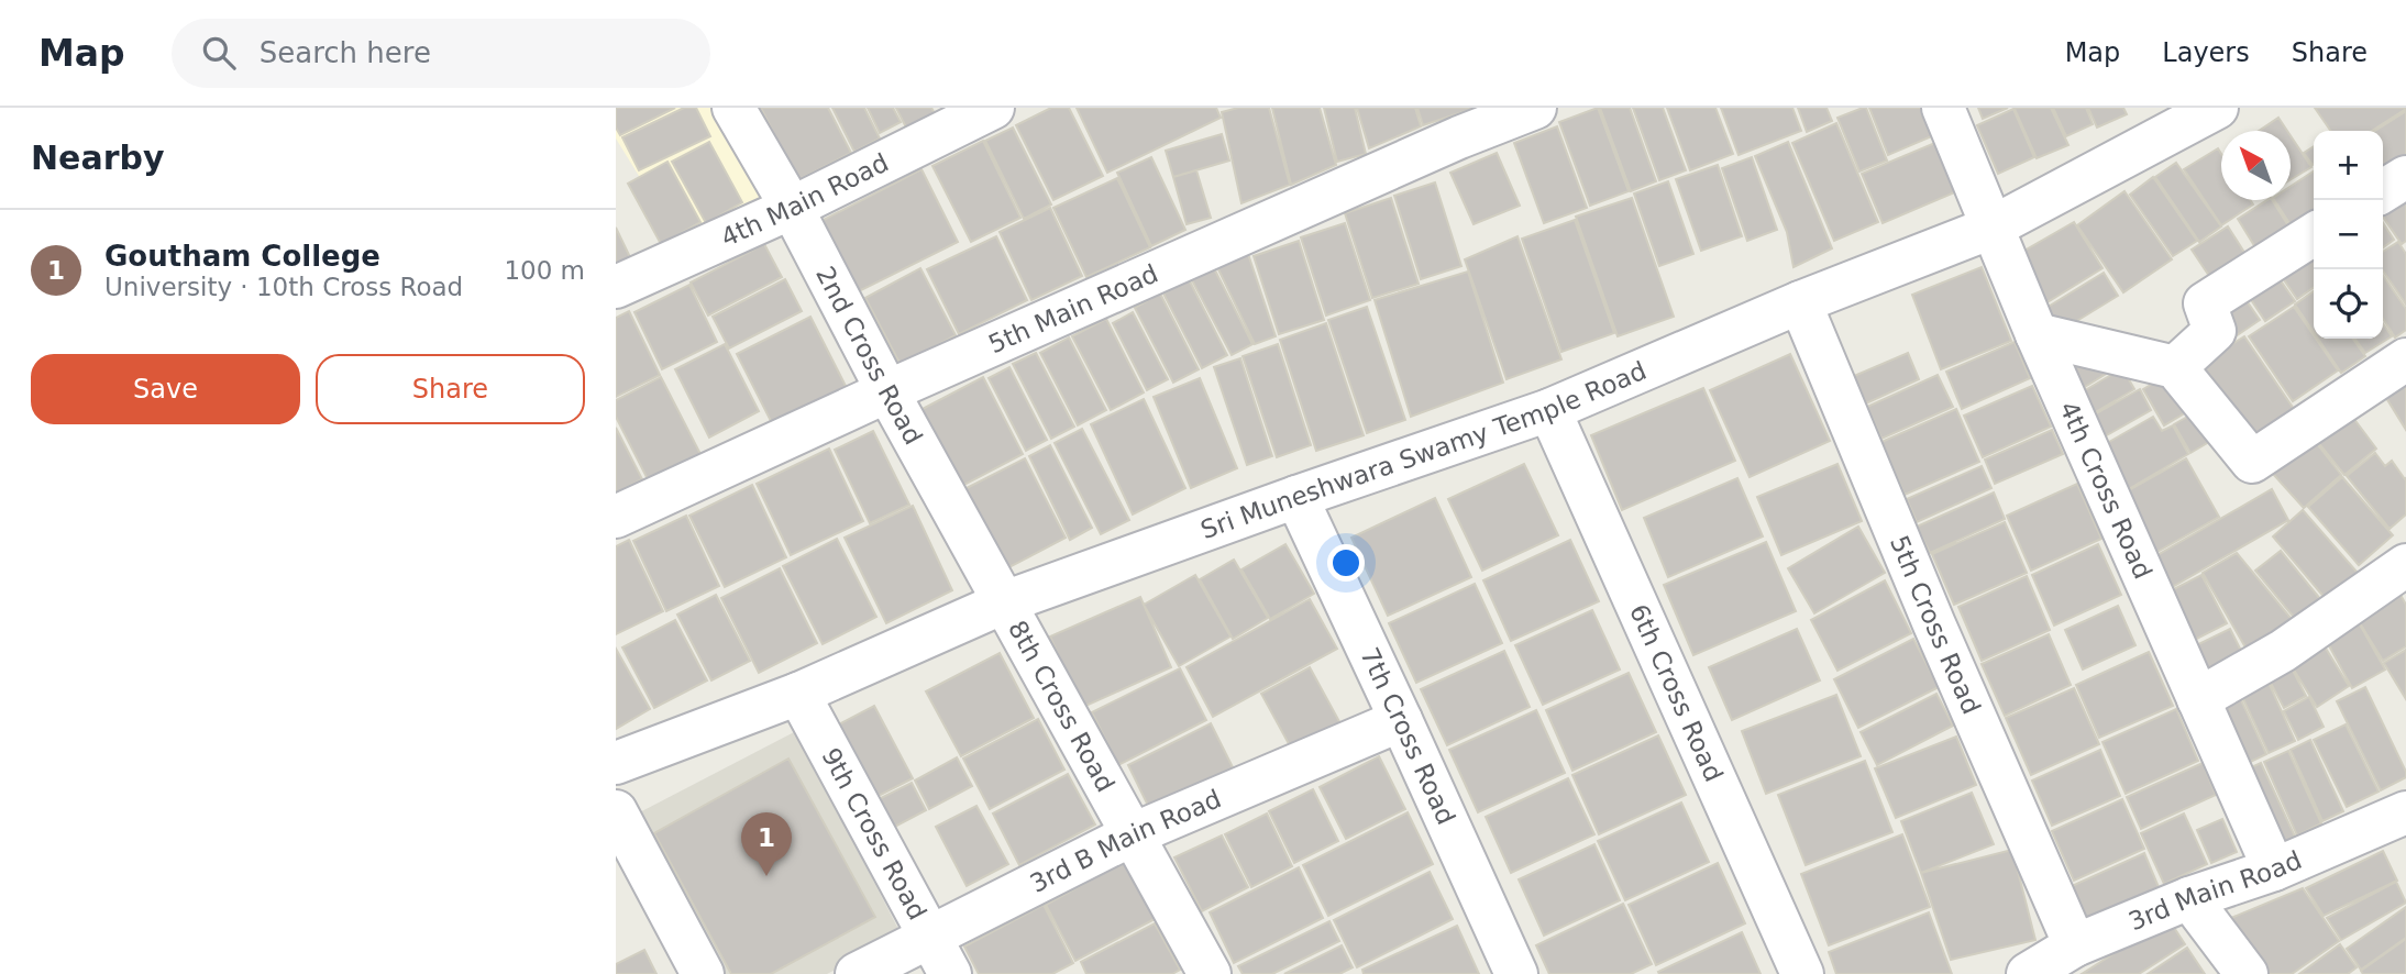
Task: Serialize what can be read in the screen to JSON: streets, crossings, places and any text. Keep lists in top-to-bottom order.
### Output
{
  "streets": {
    "street": [
      "4th Main Road",
      "5th Main Road",
      "2nd Cross Road",
      "Sri Muneshwara Swamy Temple Road",
      "4th Cross Road",
      "5th Cross Road",
      "6th Cross Road",
      "8th Cross Road",
      "7th Cross Road",
      "9th Cross Road",
      "3rd B Main Road",
      "3rd Main Road"
    ]
  },
  "crossings": [
    ["4th Main Road", "2nd Cross Road"],
    ["5th Main Road", "2nd Cross Road"],
    ["2nd Cross Road", "Sri Muneshwara Swamy Temple Road"],
    ["2nd Cross Road", "8th Cross Road"],
    ["Sri Muneshwara Swamy Temple Road", "4th Cross Road"],
    ["Sri Muneshwara Swamy Temple Road", "5th Cross Road"],
    ["Sri Muneshwara Swamy Temple Road", "6th Cross Road"],
    ["Sri Muneshwara Swamy Temple Road", "8th Cross Road"],
    ["Sri Muneshwara Swamy Temple Road", "7th Cross Road"],
    ["Sri Muneshwara Swamy Temple Road", "9th Cross Road"],
    ["4th Cross Road", "3rd Main Road"],
    ["5th Cross Road", "3rd Main Road"],
    ["8th Cross Road", "3rd B Main Road"],
    ["7th Cross Road", "3rd B Main Road"],
    ["9th Cross Road", "3rd B Main Road"]
  ],
  "north": "top left",
  "page": {
    "header": "Map",
    "search": "Search here",
    "nav": ["Map", "Layers", "Share"],
    "heading": "Nearby",
    "map_buttons": ["+", "−"],
    "list": [
      {
        "mark": "1",
        "name": "Goutham College",
        "note": "University · 10th Cross Road",
        "value": "100 m"
      }
    ],
    "buttons": ["Save", "Share"],
    "pins": "1"
  }
}
